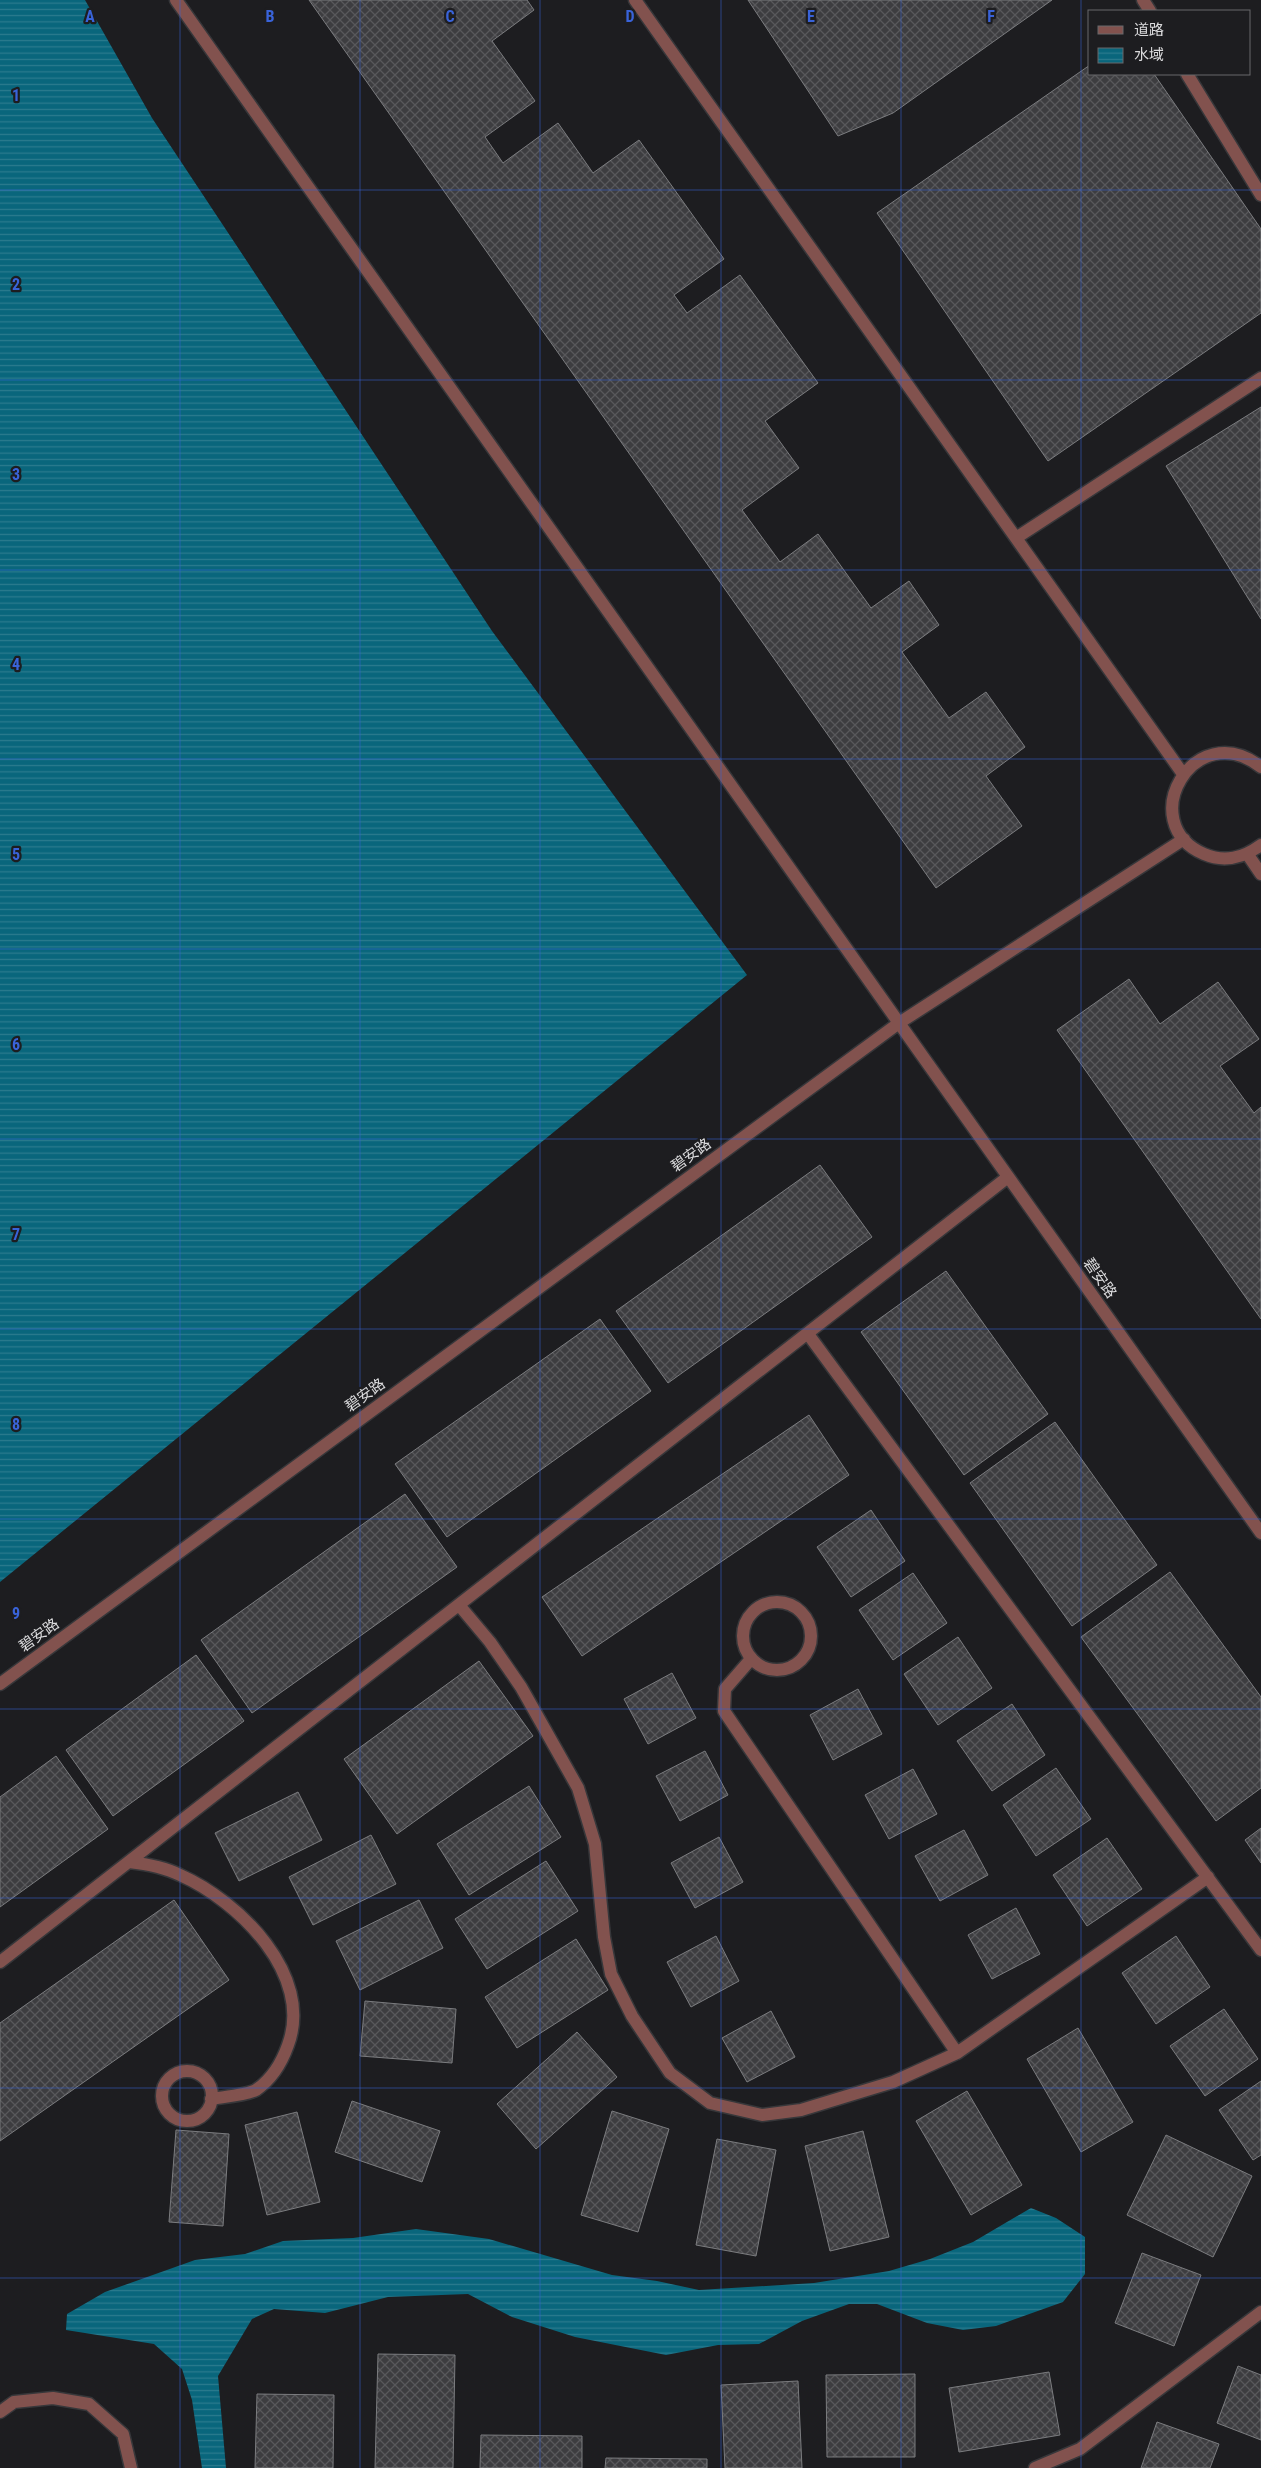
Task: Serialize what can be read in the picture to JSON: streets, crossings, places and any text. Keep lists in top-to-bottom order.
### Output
{
  "streets": {
    "street": ["碧安路"]
  },
  "legend": ["道路", "水域"],
  "grid": {
    "columns": [
      "A",
      "B",
      "C",
      "D",
      "E",
      "F"
    ],
    "rows": [
      "1",
      "2",
      "3",
      "4",
      "5",
      "6",
      "7",
      "8",
      "9"
    ]
  }
}
